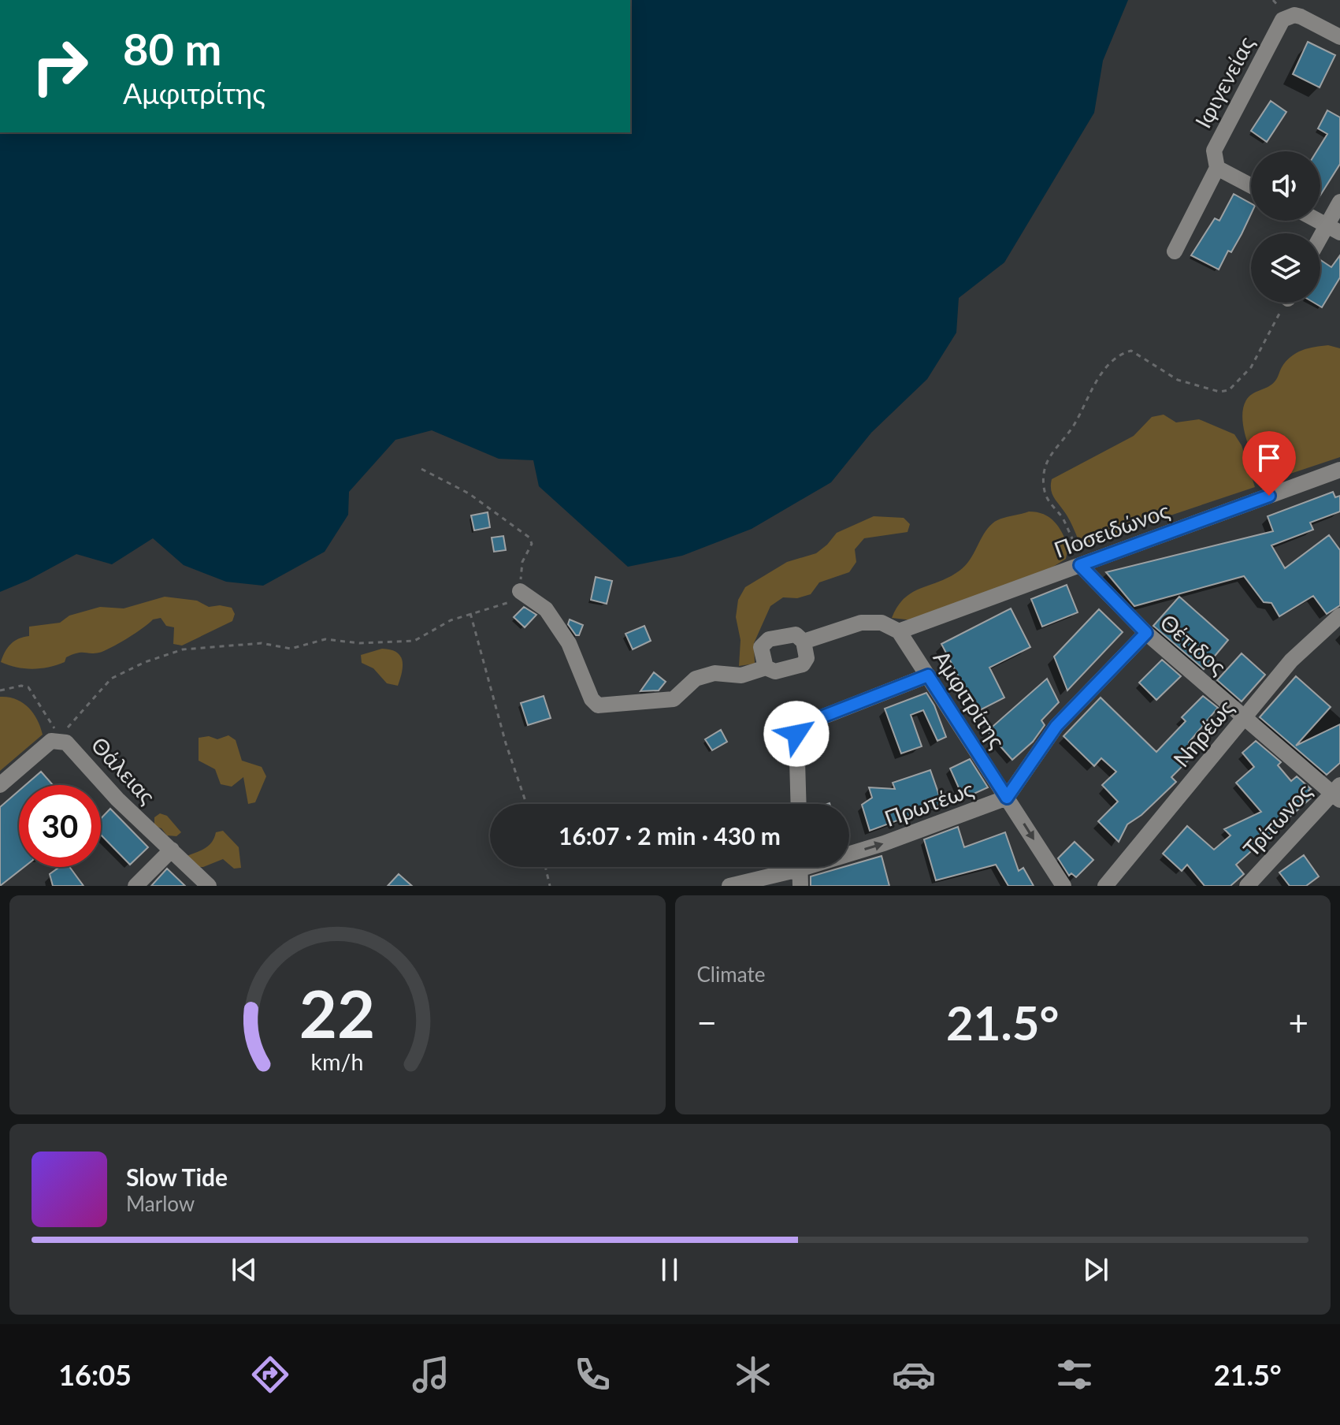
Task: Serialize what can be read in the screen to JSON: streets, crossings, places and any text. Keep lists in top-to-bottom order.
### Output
{
  "streets": {
    "street": [
      "Ιφιγενείας",
      "Ποσειδώνος",
      "Θέτιδος",
      "Αμφιτρίτης",
      "Νηρέως",
      "Θάλειας",
      "Πρωτέως",
      "Τρίτωνος"
    ]
  },
  "crossings": [
    ["Ποσειδώνος", "Θέτιδος"],
    ["Ποσειδώνος", "Αμφιτρίτης"],
    ["Θέτιδος", "Νηρέως"],
    ["Θέτιδος", "Πρωτέως"],
    ["Θέτιδος", "Τρίτωνος"],
    ["Αμφιτρίτης", "Πρωτέως"]
  ],
  "one_way": ["Πρωτέως"],
  "page": {
    "turn": ["80 m", "Αμφιτρίτης"],
    "limit": "30",
    "trip": "16:07 · 2 min · 430 m",
    "tile": "Climate",
    "heat": ["−", "21.5°", "+"],
    "song": ["Slow Tide", "Marlow"],
    "tabs": ["16:05", "21.5°"],
    "gauge": ["22", "km/h"]
  }
}
